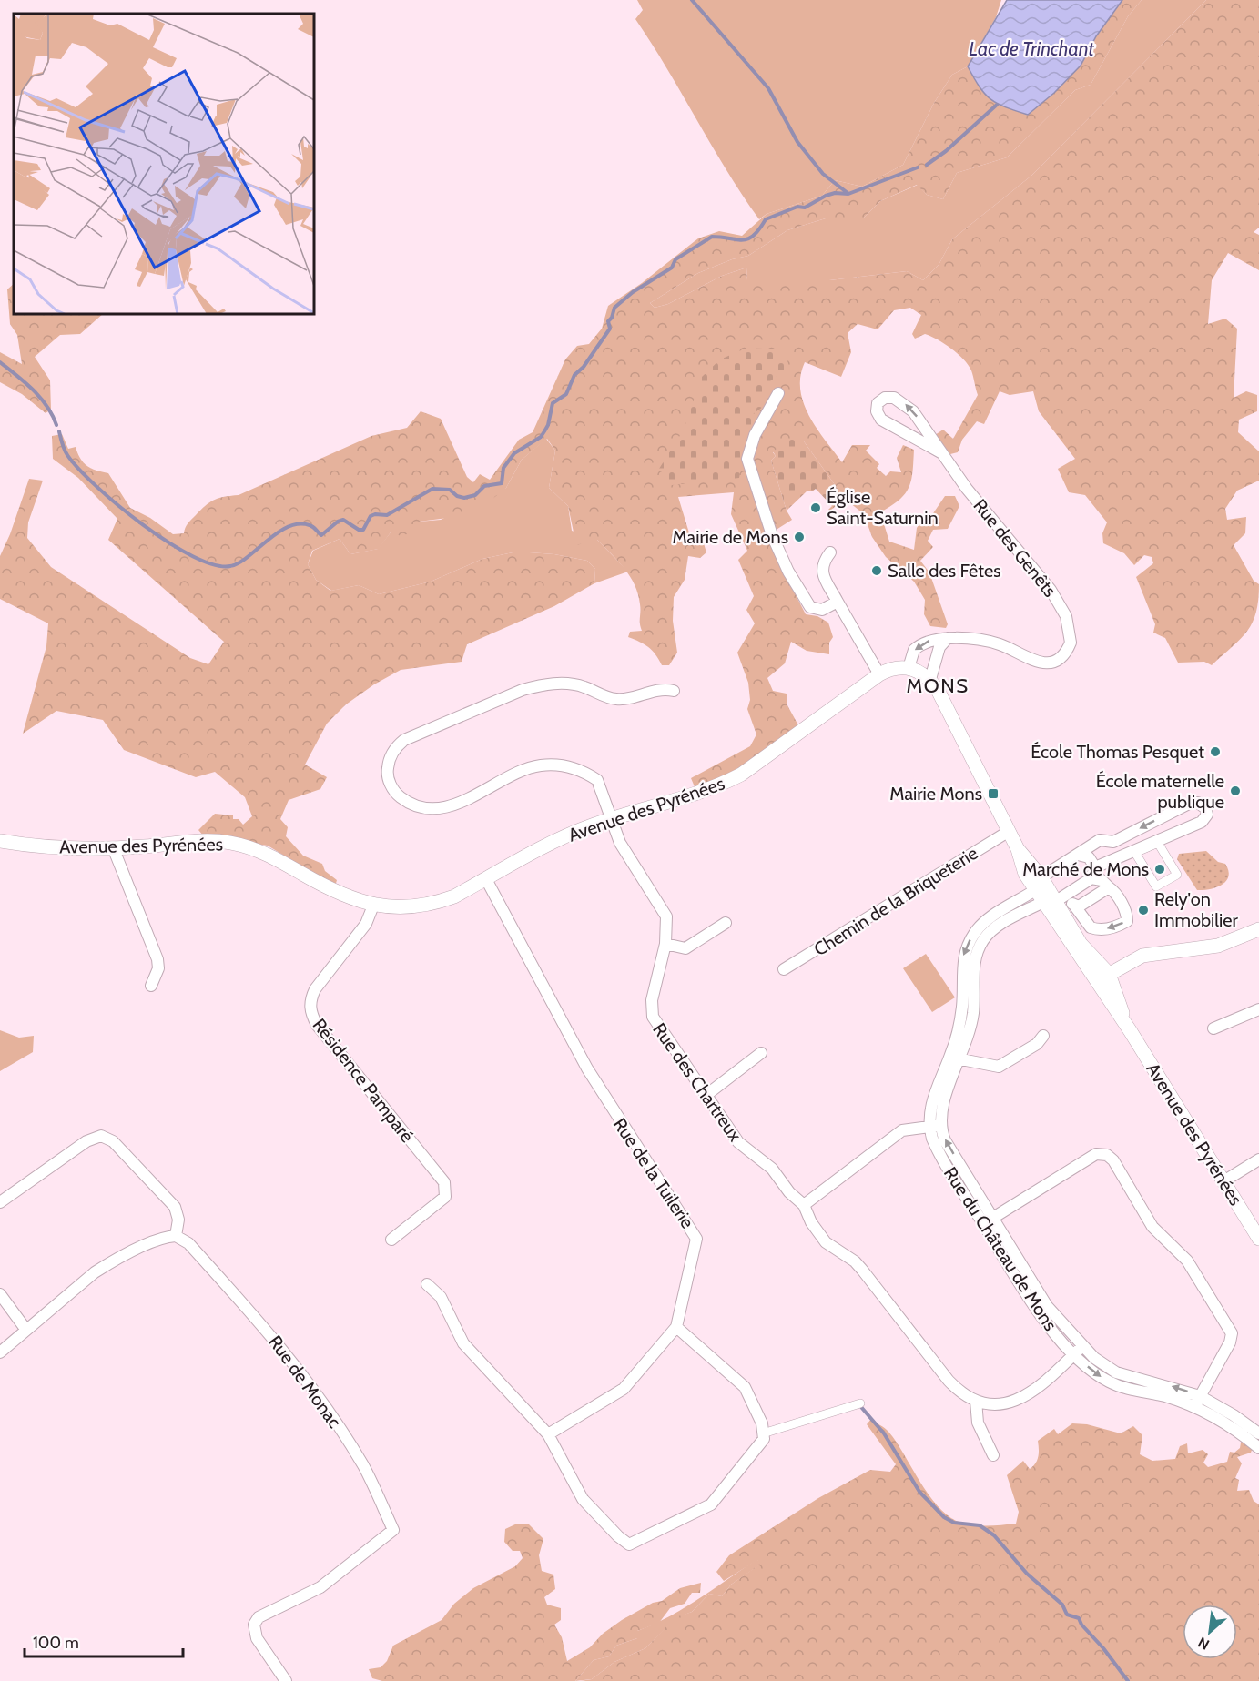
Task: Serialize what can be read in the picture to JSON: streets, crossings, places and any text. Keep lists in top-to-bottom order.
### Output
{
  "streets": {
    "street": [
      "Rue des Genêts",
      "Avenue des Pyrénées",
      "Chemin de la Briqueterie",
      "Résidence Pamparé",
      "Rue des Chartreux",
      "Rue de la Tuilerie",
      "Rue du Château de Mons",
      "Rue de Monac"
    ]
  },
  "crossings": [
    ["Rue des Genêts", "Avenue des Pyrénées"],
    ["Avenue des Pyrénées", "Chemin de la Briqueterie"],
    ["Avenue des Pyrénées", "Résidence Pamparé"],
    ["Avenue des Pyrénées", "Rue des Chartreux"],
    ["Avenue des Pyrénées", "Rue de la Tuilerie"],
    ["Rue des Chartreux", "Rue du Château de Mons"]
  ],
  "districts": ["MONS"],
  "water": ["Lac de Trinchant"],
  "places": {
    "other": [
      "Église Saint-Saturnin",
      "Mairie de Mons",
      "Salle des Fêtes",
      "École Thomas Pesquet",
      "École maternelle publique",
      "Marché de Mons",
      "Rely'on Immobilier"
    ],
    "transit": ["Mairie Mons"]
  },
  "scale_bar": "100 m",
  "north": "bottom left"
}
